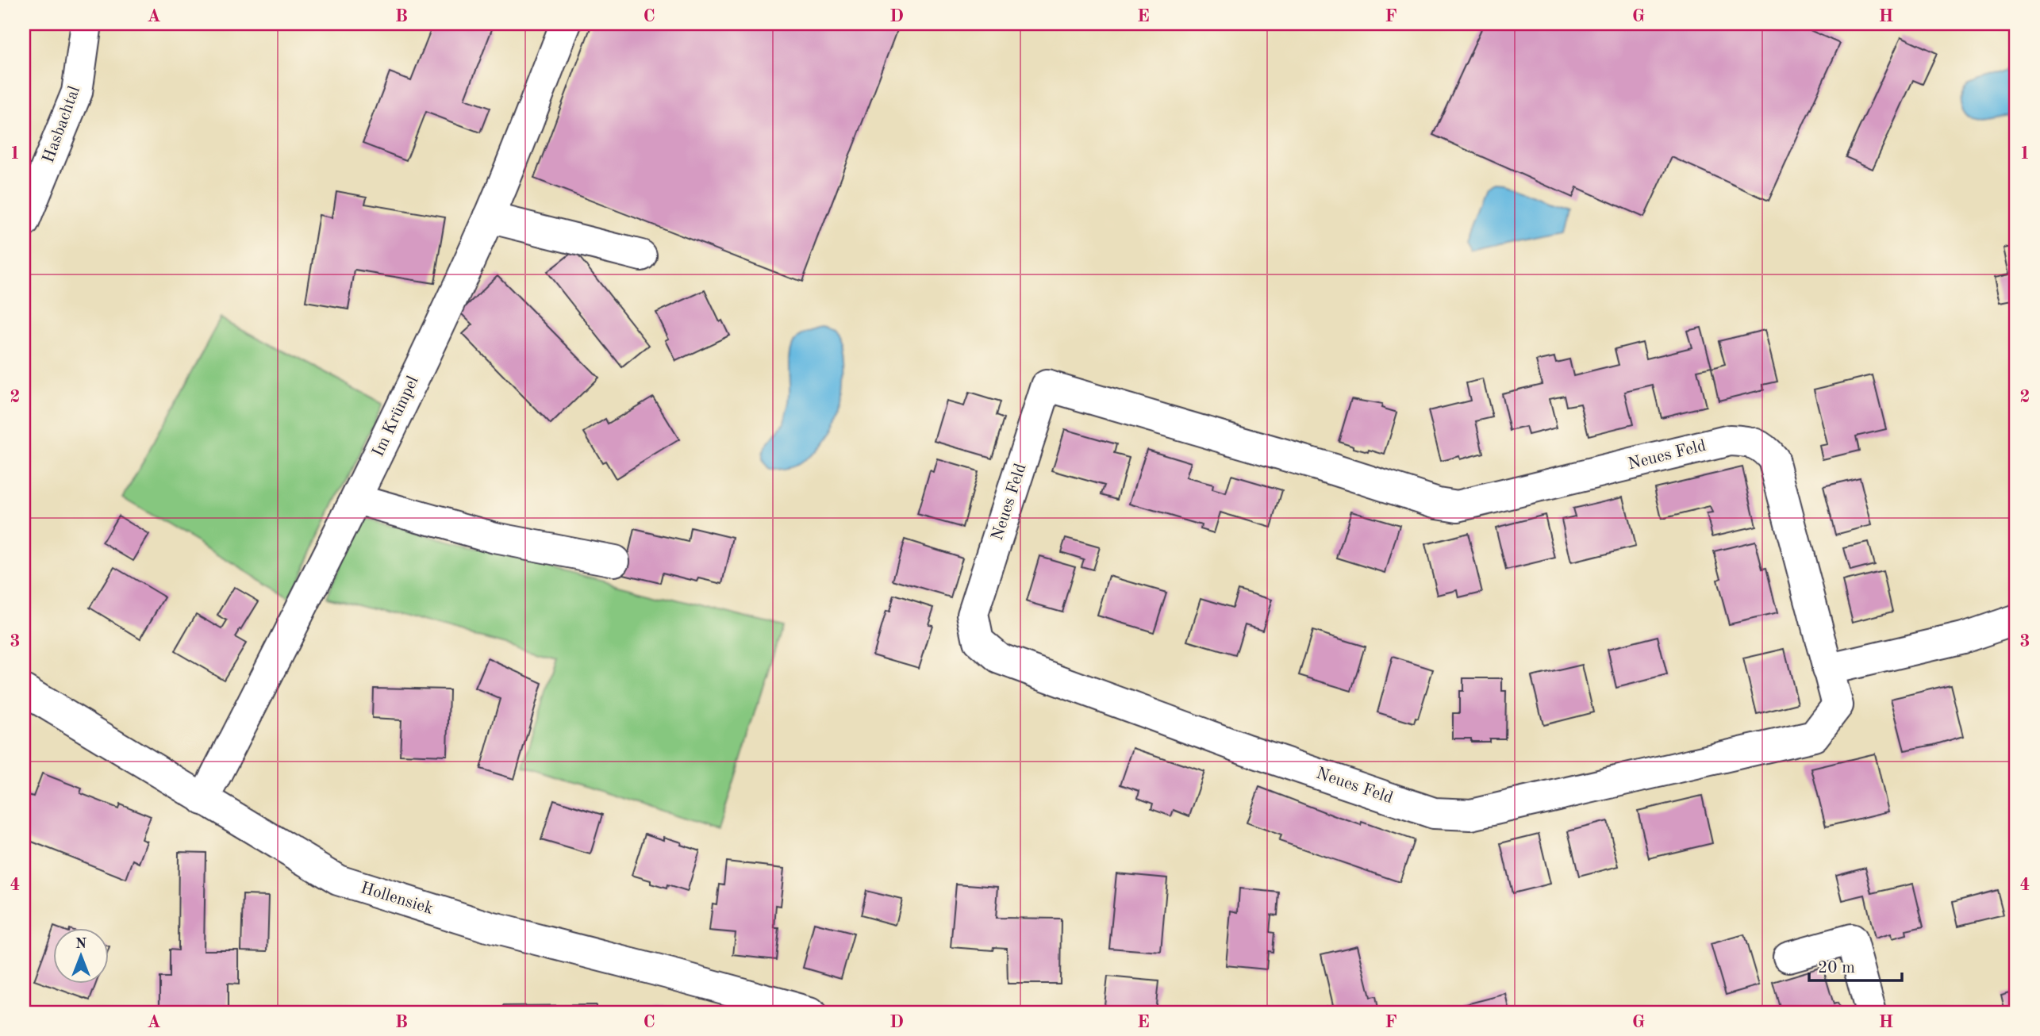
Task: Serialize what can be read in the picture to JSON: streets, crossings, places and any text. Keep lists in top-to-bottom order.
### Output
{
  "streets": {
    "street": [
      "Hasbachtal",
      "Im Krümpel",
      "Neues Feld",
      "Hollensiek"
    ]
  },
  "crossings": [
    ["Im Krümpel", "Hollensiek"]
  ],
  "scale_bar": "20 m",
  "north": "top",
  "grid": {
    "columns": [
      "A",
      "B",
      "C",
      "D",
      "E",
      "F",
      "G",
      "H"
    ],
    "rows": [
      "1",
      "2",
      "3",
      "4"
    ]
  }
}
